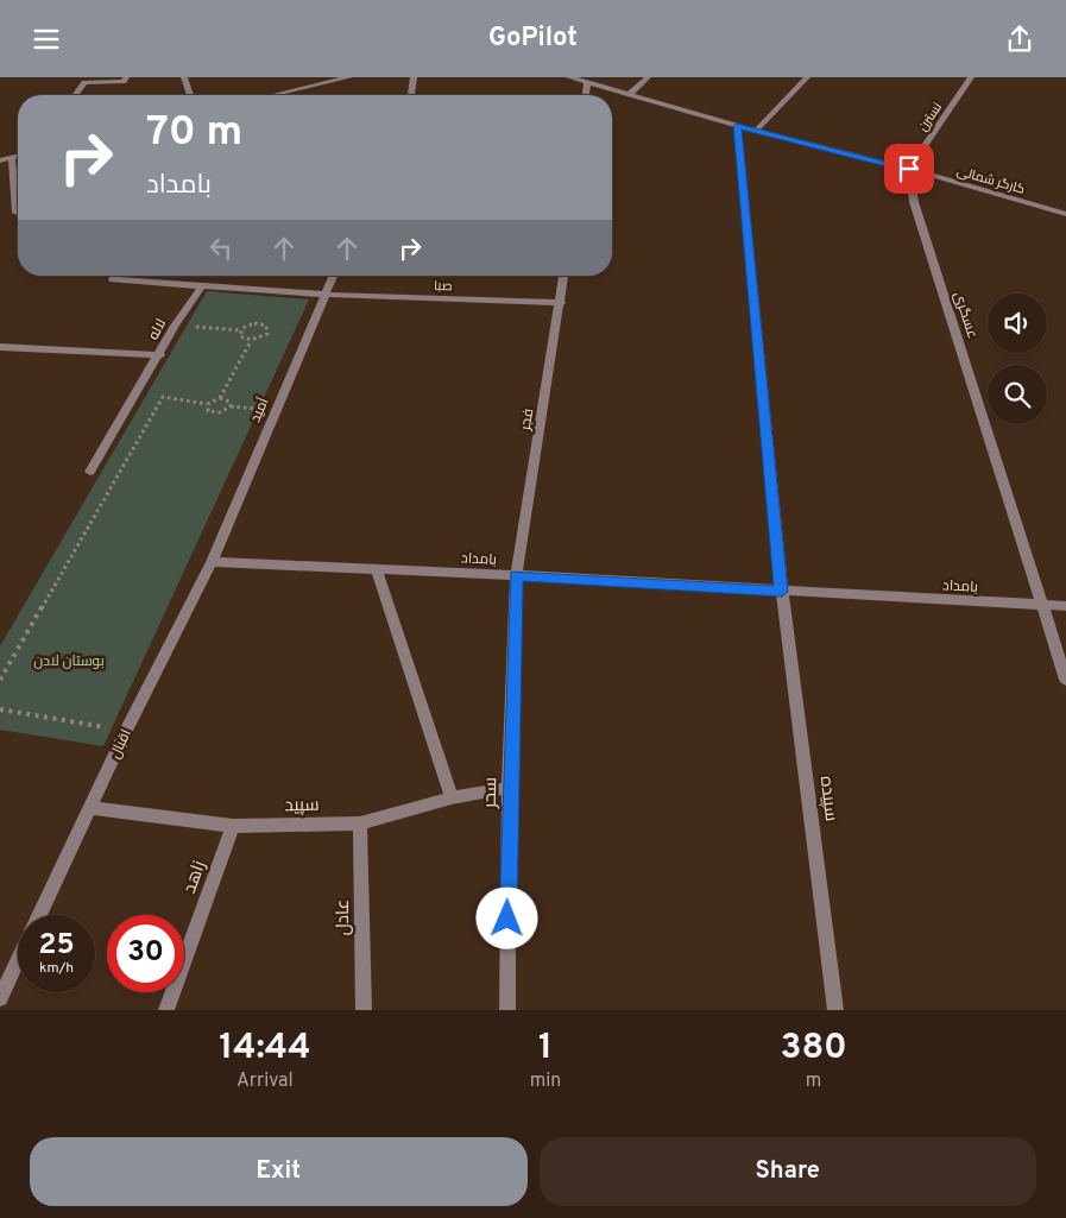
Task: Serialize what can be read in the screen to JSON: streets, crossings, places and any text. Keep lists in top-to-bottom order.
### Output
{
  "streets": {
    "street": [
      "نسترن",
      "کارگر شمالی",
      "صبا",
      "عسگری",
      "لاله",
      "اُمید",
      "فجر",
      "بامداد",
      "اقبال",
      "سحر",
      "سپیده",
      "سپید",
      "زاهد",
      "عادل"
    ]
  },
  "crossings": [
    ["نسترن", "کارگر شمالی"],
    ["نسترن", "عسگری"],
    ["کارگر شمالی", "عسگری"],
    ["کارگر شمالی", "سپیده"],
    ["صبا", "لاله"],
    ["صبا", "اُمید"],
    ["صبا", "فجر"],
    ["عسگری", "بامداد"],
    ["اُمید", "بامداد"],
    ["اُمید", "اقبال"],
    ["فجر", "بامداد"],
    ["فجر", "سحر"],
    ["بامداد", "اقبال"],
    ["بامداد", "سحر"],
    ["بامداد", "سپیده"],
    ["اقبال", "سپید"],
    ["سحر", "سپید"],
    ["سپید", "زاهد"],
    ["سپید", "عادل"]
  ],
  "parks": ["بوستان لادن"],
  "page": {
    "header": "GoPilot",
    "turn": ["70 m", "بامداد"],
    "speed": "25 km/h",
    "limit": "30",
    "eta": [
      "14:44",
      "Arrival",
      "1",
      "min",
      "380",
      "m"
    ],
    "buttons": ["Exit", "Share"]
  }
}
